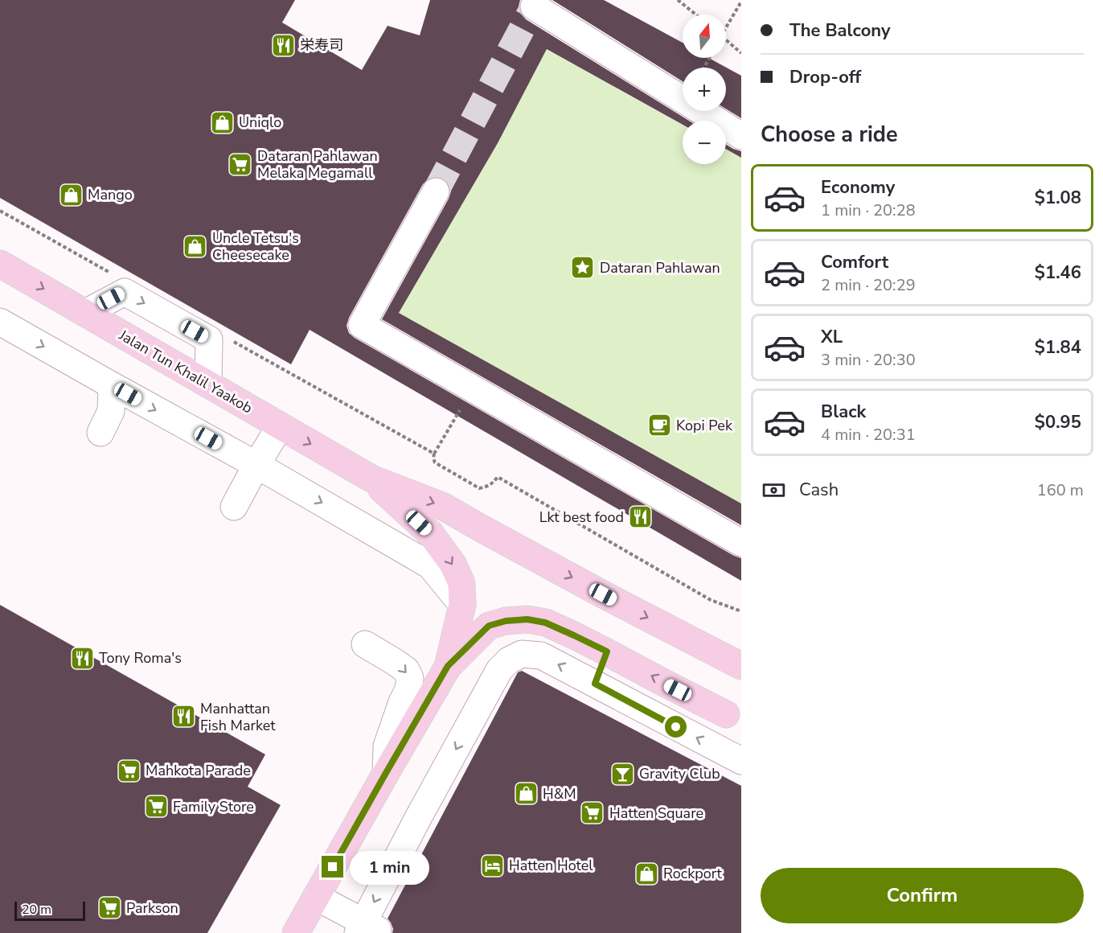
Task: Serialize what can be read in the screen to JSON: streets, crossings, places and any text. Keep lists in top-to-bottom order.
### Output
{
  "streets": {
    "main road": ["Jalan Tun Khalil Yaakob"]
  },
  "one_way": ["Jalan Tun Khalil Yaakob"],
  "places": {
    "restaurant": [
      "栄寿司",
      "Lkt best food",
      "Tony Roma's",
      "Manhattan Fish Market"
    ],
    "shop": [
      "Uniqlo",
      "Mango",
      "Uncle Tetsu's Cheesecake",
      "H&M",
      "Rockport"
    ],
    "supermarket": [
      "Dataran Pahlawan Melaka Megamall",
      "Mahkota Parade",
      "Family Store",
      "Hatten Square",
      "Parkson"
    ],
    "place": ["Dataran Pahlawan"],
    "cafe": ["Kopi Pek"],
    "bar": ["Gravity Club"],
    "hotel": ["Hatten Hotel"]
  },
  "scale_bar": "20 m",
  "north": "top",
  "page": {
    "banner": ["The Balcony", "Drop-off"],
    "map_buttons": ["+", "−"],
    "heading": "Choose a ride",
    "list": [
      {
        "name": "Economy",
        "note": "1 min · 20:28",
        "value": "$1.08"
      },
      {
        "name": "Comfort",
        "note": "2 min · 20:29",
        "value": "$1.46"
      },
      {
        "name": "XL",
        "note": "3 min · 20:30",
        "value": "$1.84"
      },
      {
        "name": "Black",
        "note": "4 min · 20:31",
        "value": "$0.95"
      }
    ],
    "pay": ["Cash", "160 m"],
    "bubble": "1 min",
    "buttons": "Confirm",
    "scale": "20 m"
  }
}
